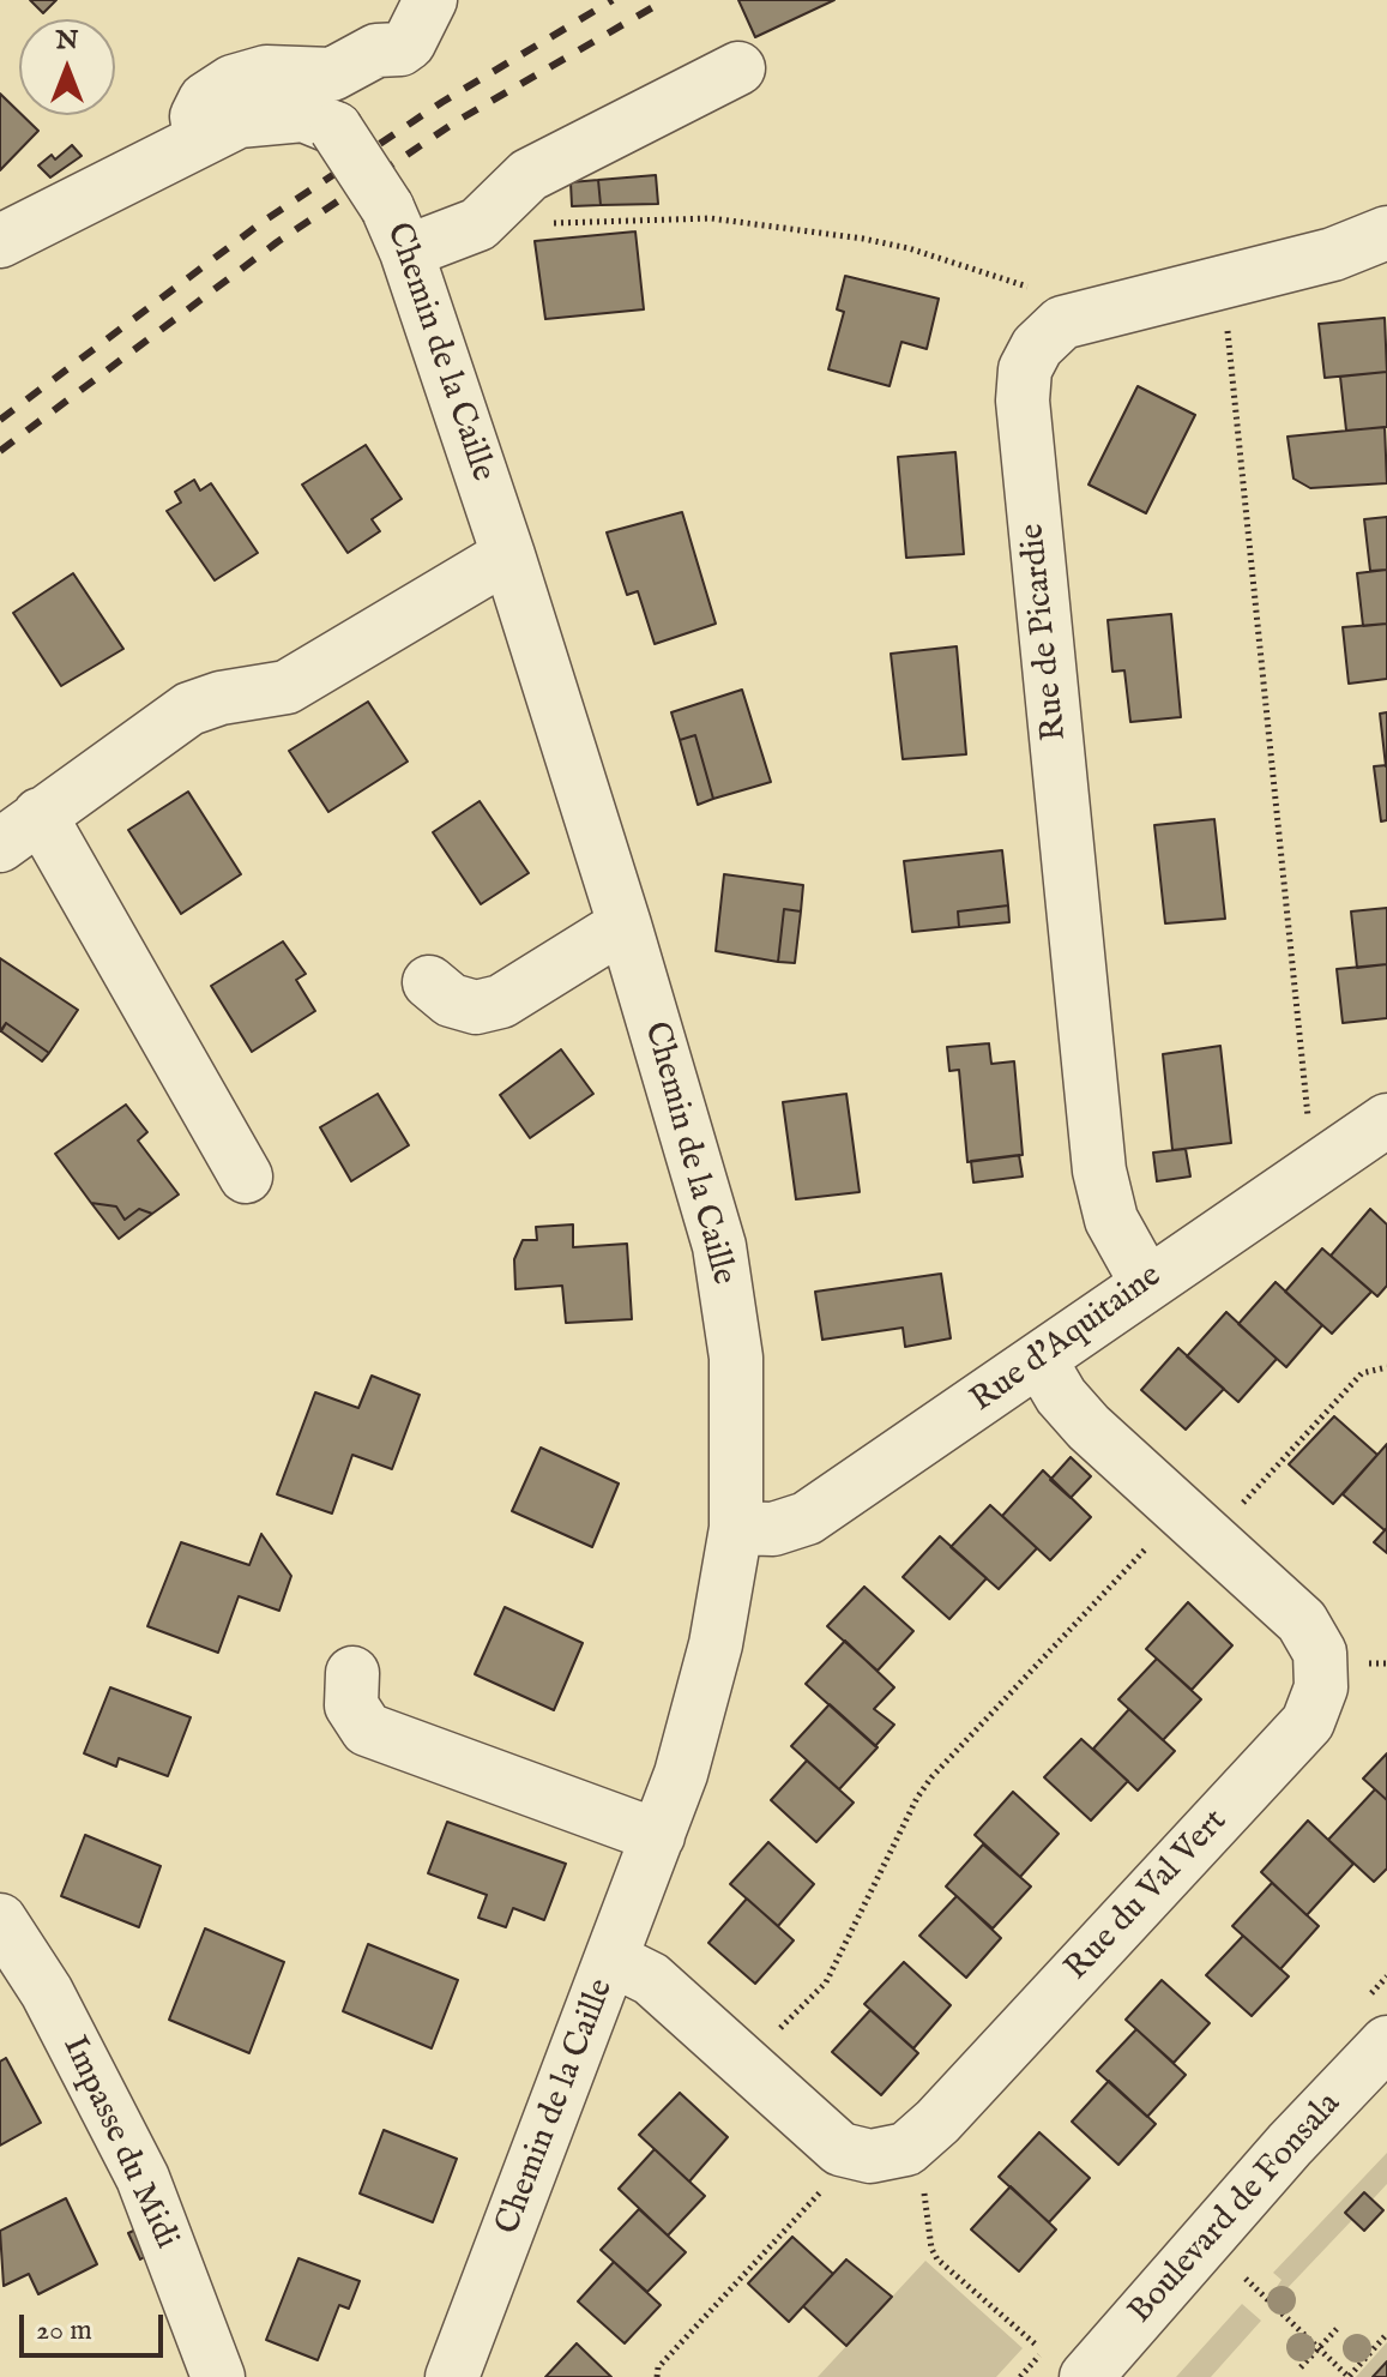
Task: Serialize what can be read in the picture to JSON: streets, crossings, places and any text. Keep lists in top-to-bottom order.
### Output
{
  "streets": {
    "street": [
      "Chemin de la Caille",
      "Rue de Picardie",
      "Rue d'Aquitaine",
      "Rue du Val Vert",
      "Impasse du Midi",
      "Boulevard de Fonsala"
    ]
  },
  "crossings": [
    ["Chemin de la Caille", "Rue d'Aquitaine"],
    ["Rue de Picardie", "Rue d'Aquitaine"],
    ["Rue d'Aquitaine", "Rue du Val Vert"]
  ],
  "scale_bar": "20 m",
  "north": "top"
}
